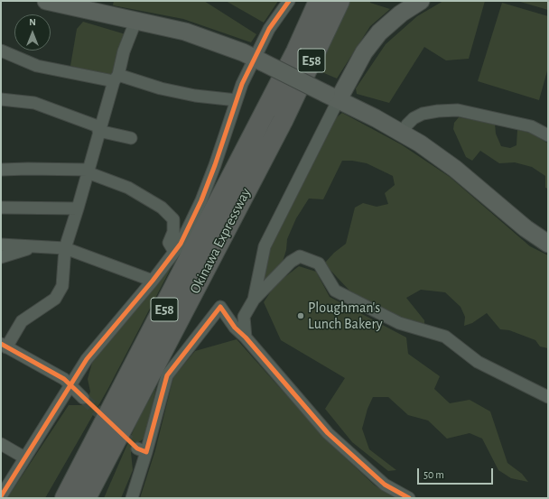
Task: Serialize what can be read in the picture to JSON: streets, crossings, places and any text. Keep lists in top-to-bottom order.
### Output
{
  "streets": {
    "highway": ["E58", "Okinawa Expressway"]
  },
  "places": ["Ploughman's Lunch Bakery"],
  "scale_bar": "50 m",
  "north": "top"
}
